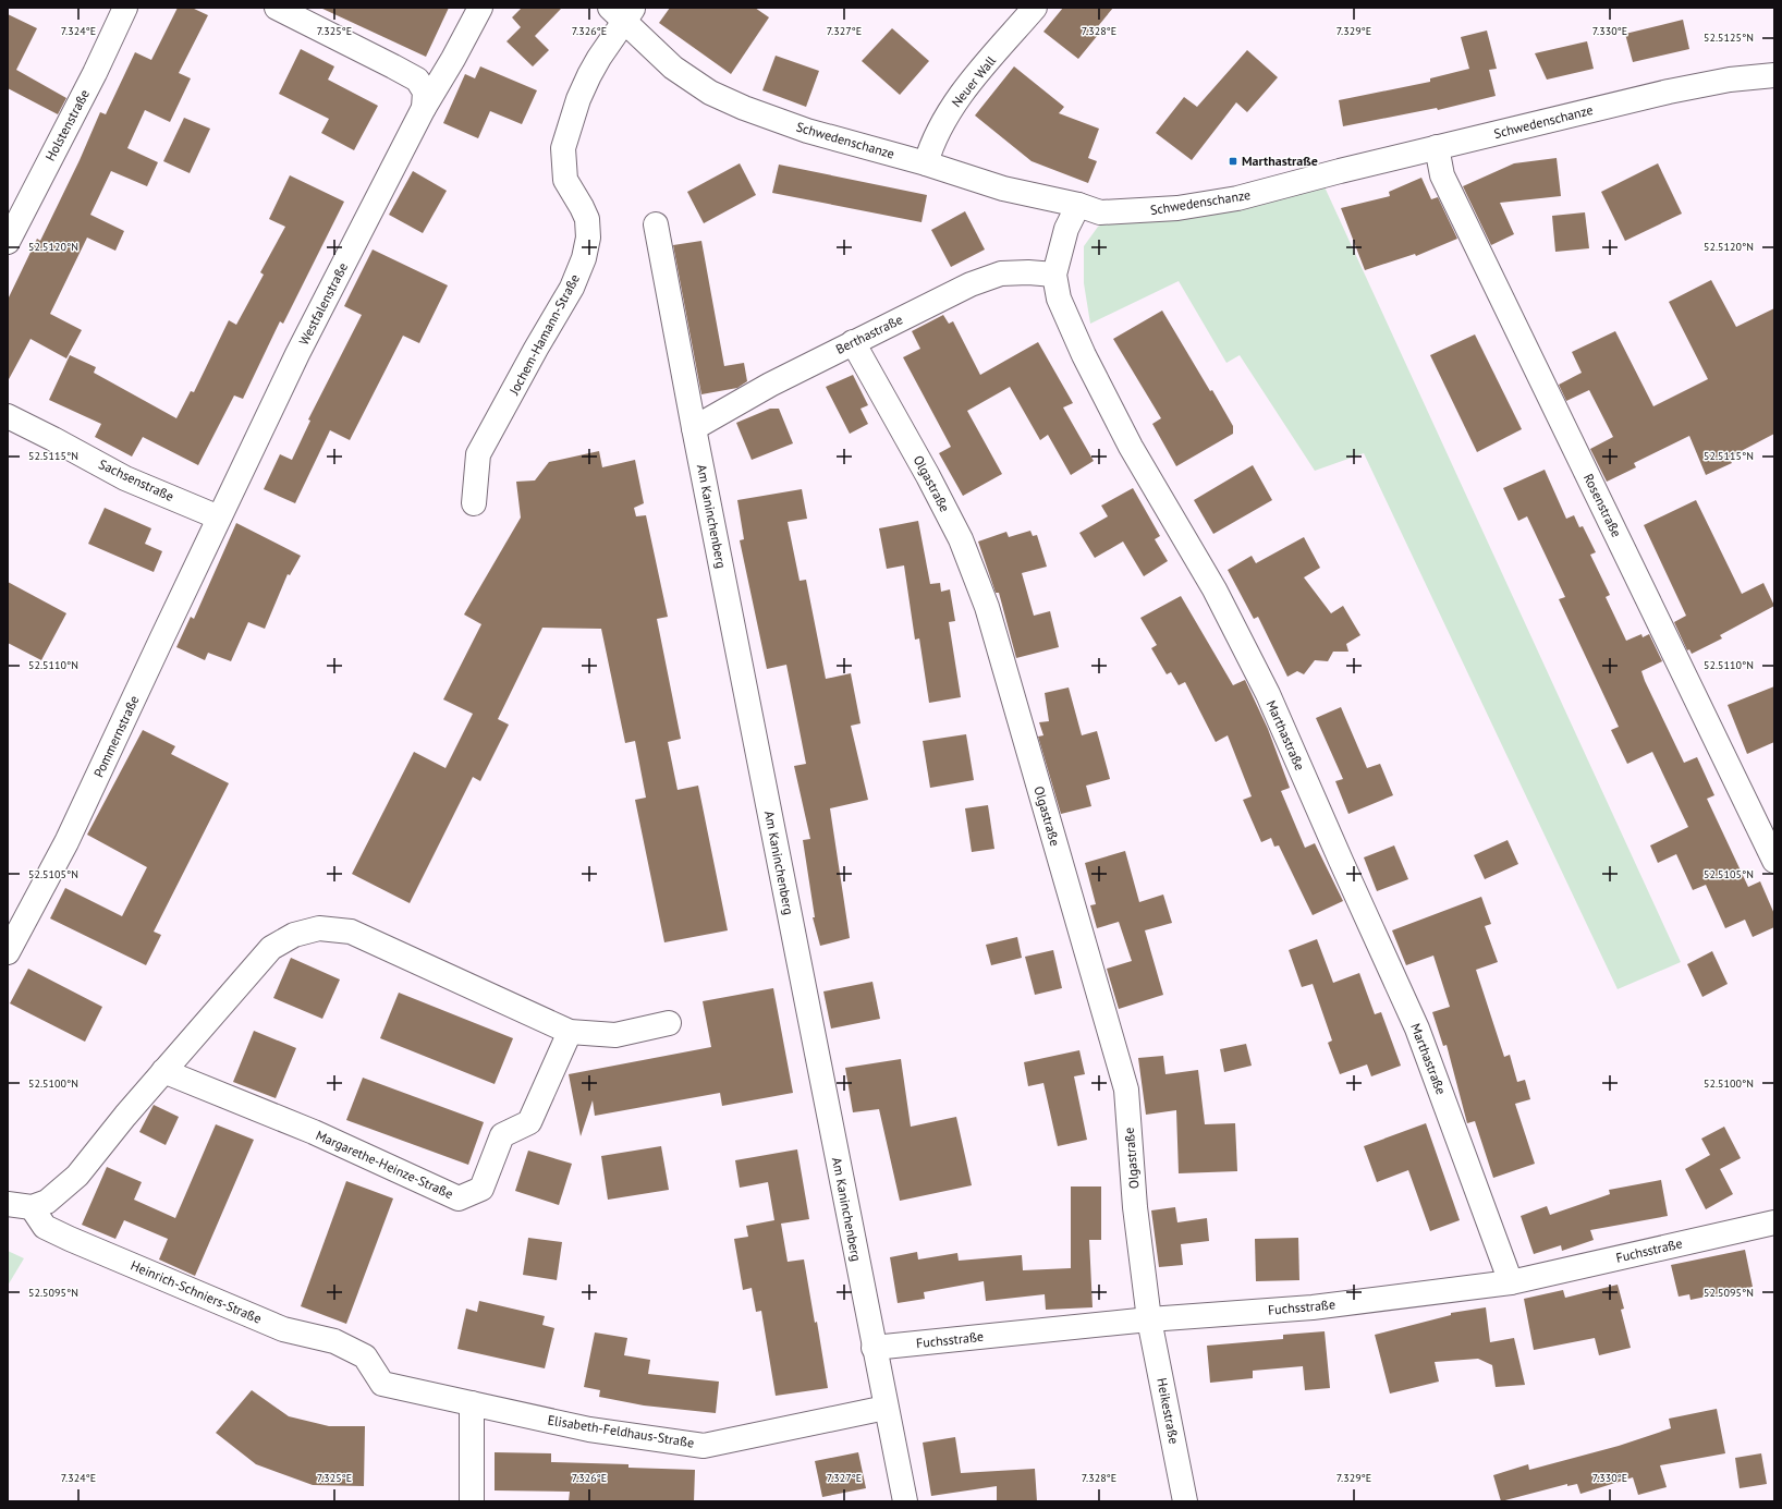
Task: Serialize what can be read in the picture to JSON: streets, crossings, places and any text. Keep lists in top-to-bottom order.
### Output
{
  "streets": {
    "street": [
      "Neuer Wall",
      "Schwedenschanze",
      "Holstenstraße",
      "Westfalenstraße",
      "Jochem-Hamann-Straße",
      "Berthastraße",
      "Sachsenstraße",
      "Olgastraße",
      "Rosenstraße",
      "Am Kaninchenberg",
      "Marthastraße",
      "Pommernstraße",
      "Margarethe-Heinze-Straße",
      "Fuchsstraße",
      "Heinrich-Schniers-Straße",
      "Heikestraße",
      "Elisabeth-Feldhaus-Straße"
    ]
  },
  "crossings": [
    ["Neuer Wall", "Schwedenschanze"],
    ["Schwedenschanze", "Jochem-Hamann-Straße"],
    ["Schwedenschanze", "Rosenstraße"],
    ["Schwedenschanze", "Marthastraße"],
    ["Westfalenstraße", "Sachsenstraße"],
    ["Westfalenstraße", "Pommernstraße"],
    ["Berthastraße", "Olgastraße"],
    ["Berthastraße", "Am Kaninchenberg"],
    ["Berthastraße", "Marthastraße"],
    ["Sachsenstraße", "Pommernstraße"],
    ["Olgastraße", "Fuchsstraße"],
    ["Olgastraße", "Heikestraße"],
    ["Am Kaninchenberg", "Fuchsstraße"],
    ["Am Kaninchenberg", "Elisabeth-Feldhaus-Straße"],
    ["Marthastraße", "Fuchsstraße"],
    ["Fuchsstraße", "Heikestraße"],
    ["Heinrich-Schniers-Straße", "Elisabeth-Feldhaus-Straße"]
  ],
  "places": {
    "transit": ["Marthastraße"]
  },
  "coordinates": [
    "7.324°E",
    "7.325°E",
    "7.326°E",
    "7.327°E",
    "7.328°E",
    "7.329°E",
    "7.330°E",
    "52.5125°N",
    "52.5120°N",
    "52.5115°N",
    "52.5110°N",
    "52.5105°N",
    "52.5100°N",
    "52.5095°N"
  ]
}
